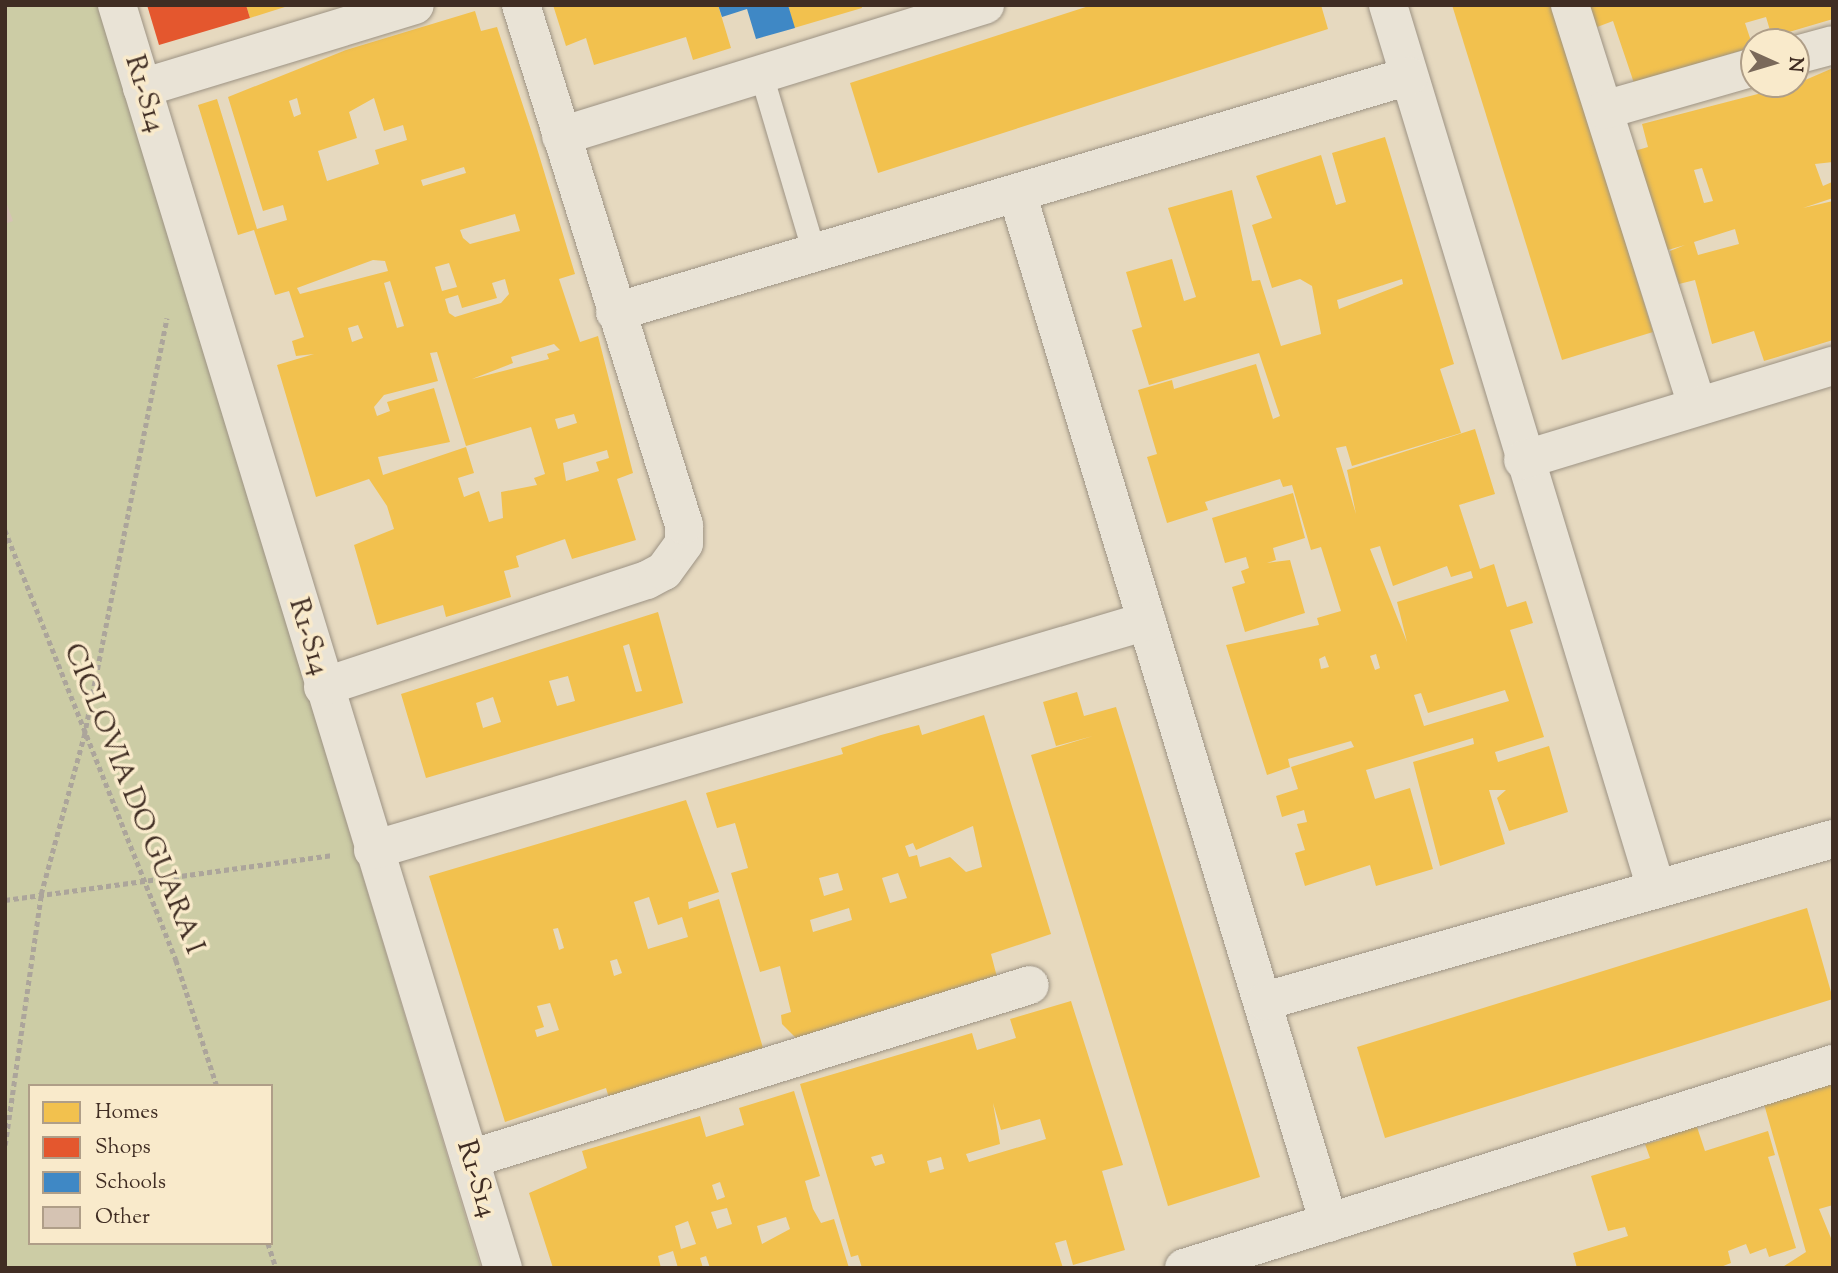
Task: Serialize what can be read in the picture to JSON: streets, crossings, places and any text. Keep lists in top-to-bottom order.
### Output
{
  "streets": {
    "street": ["R1-S14"],
    "path": ["CICLOVIA DO GUARA I"]
  },
  "legend": [
    "Homes",
    "Shops",
    "Schools",
    "Other"
  ],
  "north": "right"
}
